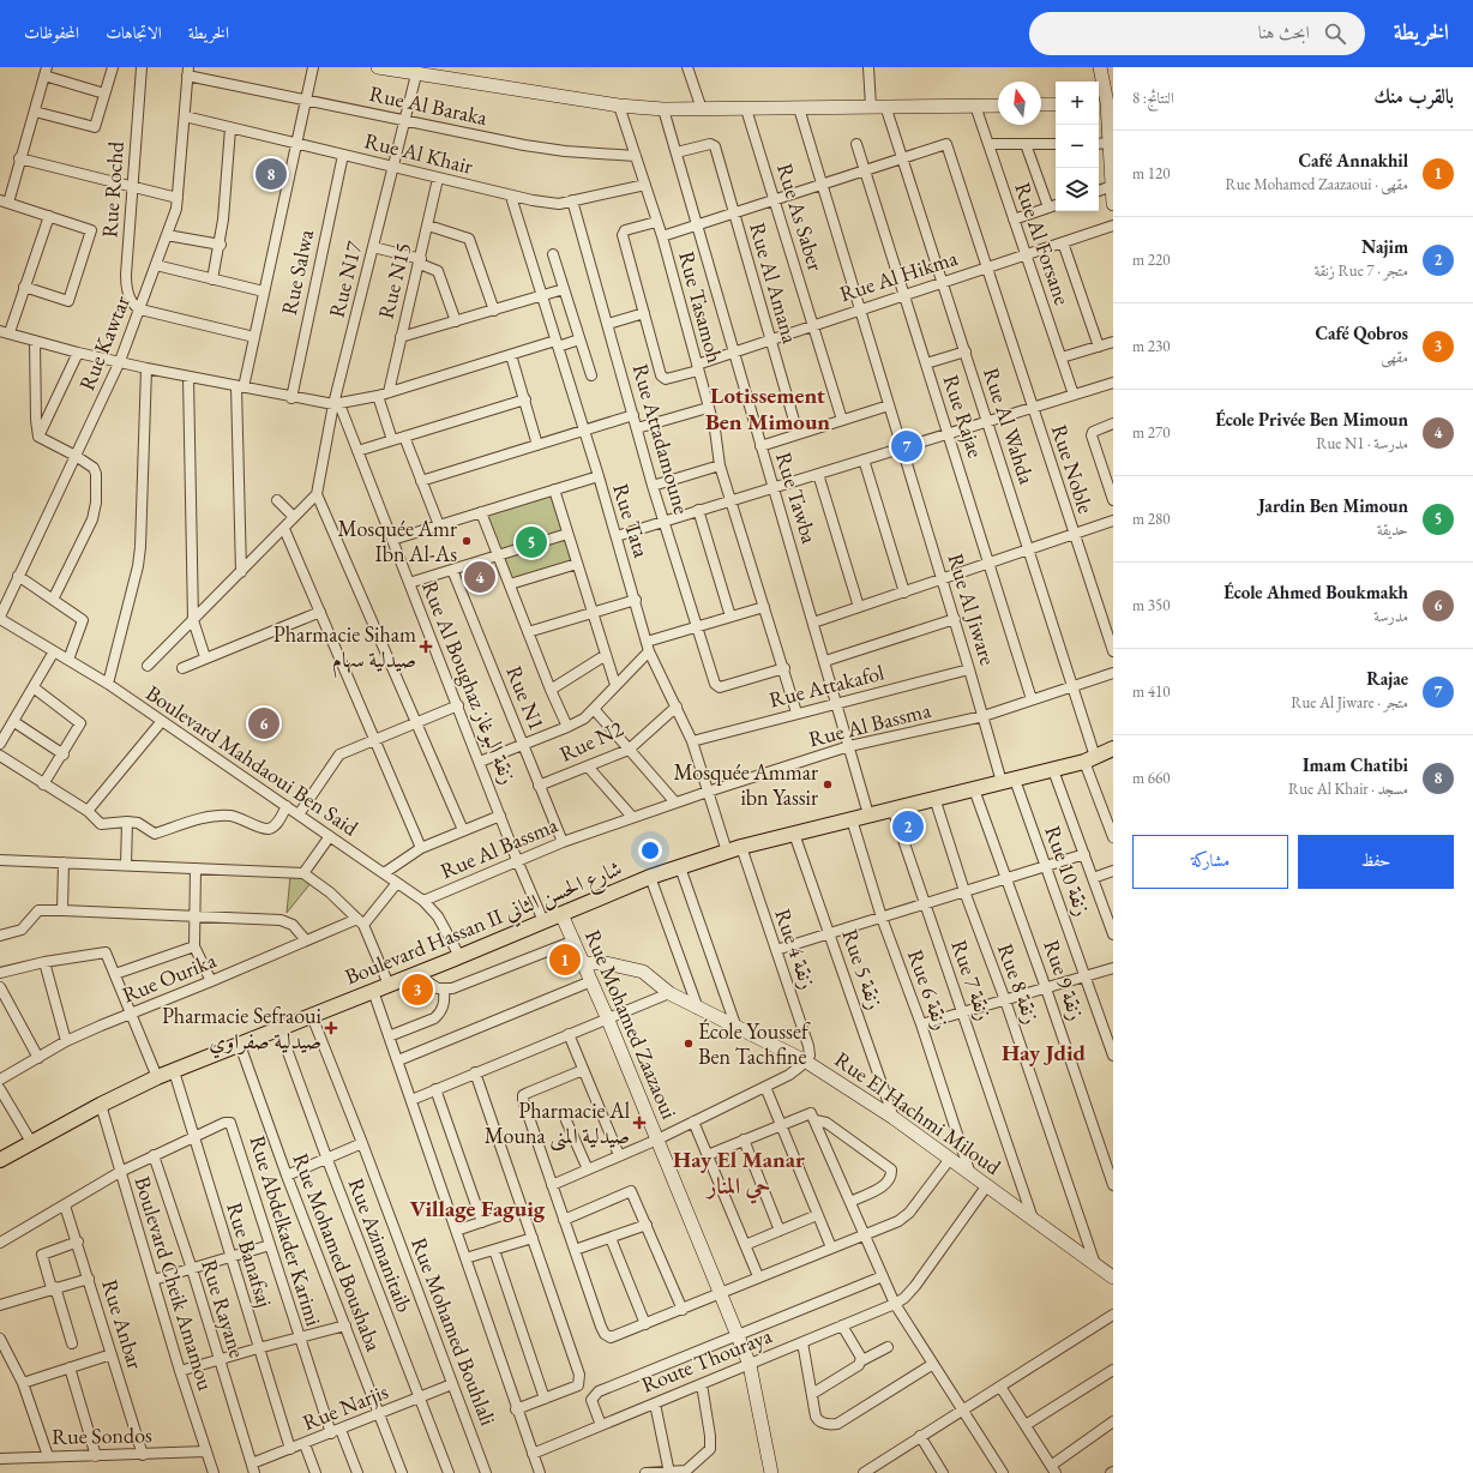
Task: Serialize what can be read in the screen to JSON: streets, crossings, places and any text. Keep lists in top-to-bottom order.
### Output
{
  "streets": {
    "main road": ["Boulevard Hassan II شارع الحسن الثاني"],
    "street": [
      "Rue Al Baraka",
      "Rue Al Khair",
      "Rue Rochd",
      "Rue As Saber",
      "Rue Al Forsane",
      "Rue Salwa",
      "Rue Al Hikma",
      "Rue N17",
      "Rue N15",
      "Rue Al Amana",
      "Rue Tasamoh",
      "Rue Kawtar",
      "Rue Rajae",
      "Rue Al Wahda",
      "Rue Attadamoune",
      "Rue Noble",
      "Rue Tawba",
      "Rue Tata",
      "Rue Al Jiware",
      "Rue Al Boughaz زنقة البوغاز",
      "Rue Attakafol",
      "Rue N1",
      "Rue Al Bassma",
      "Rue N2",
      "Boulevard Mahdaoui Ben Said",
      "Rue 10 زنقة",
      "Rue 4 زنقة",
      "Rue 5 زنقة",
      "Rue Ourika",
      "Rue 7 زنقة",
      "Rue 9 زنقة",
      "Rue 8 زنقة",
      "Rue 6 زنقة",
      "Rue Mohamed Zaazaoui",
      "Rue El Hachmi Miloud",
      "Rue Abdelkader Karimi",
      "Rue Azimanitaib",
      "Rue Mohamed Boushaba",
      "Rue Banafsaj",
      "Boulevard Cheik Amamou",
      "Rue Rayane",
      "Rue Anbar",
      "Rue Mohamed Bouhlali",
      "Route Thouraya",
      "Rue Narjis",
      "Rue Sondos"
    ]
  },
  "crossings": [
    ["Rue Al Baraka", "Rue N17"],
    ["Rue Al Baraka", "Rue Tasamoh"],
    ["Rue Al Baraka", "Rue Kawtar"],
    ["Rue Al Khair", "Rue Salwa"],
    ["Rue Al Khair", "Rue N17"],
    ["Rue Al Khair", "Rue N15"],
    ["Rue Al Khair", "Rue Tasamoh"],
    ["Rue Al Khair", "Rue Kawtar"],
    ["Rue Al Khair", "Rue Attadamoune"],
    ["Rue Al Khair", "Rue Tata"],
    ["Rue Rochd", "Rue Kawtar"],
    ["Rue As Saber", "Rue Al Hikma"],
    ["Rue Al Forsane", "Rue Al Hikma"],
    ["Rue Al Hikma", "Rue Al Amana"],
    ["Rue Al Hikma", "Rue Tasamoh"],
    ["Rue Al Hikma", "Rue Rajae"],
    ["Rue Al Hikma", "Rue Al Wahda"],
    ["Rue Al Hikma", "Rue Noble"],
    ["Rue Al Hikma", "Rue Tawba"],
    ["Rue Al Hikma", "Rue Al Jiware"],
    ["Rue N17", "Rue Al Boughaz زنقة البوغاز"],
    ["Rue Al Amana", "Rue Tawba"],
    ["Rue Tasamoh", "Rue Attadamoune"],
    ["Rue Tasamoh", "Rue Attakafol"],
    ["Rue Kawtar", "Boulevard Mahdaoui Ben Said"],
    ["Rue Rajae", "Rue Al Bassma"],
    ["Rue Al Wahda", "Rue Noble"],
    ["Rue Al Wahda", "Rue Al Bassma"],
    ["Rue Al Wahda", "Boulevard Hassan II شارع الحسن الثاني"],
    ["Rue Tawba", "Rue Attakafol"],
    ["Rue Tawba", "Rue Al Bassma"],
    ["Rue Tawba", "Boulevard Hassan II شارع الحسن الثاني"],
    ["Rue Tata", "Rue Attakafol"],
    ["Rue Tata", "Rue Al Bassma"],
    ["Rue Tata", "Rue N2"],
    ["Rue Tata", "Boulevard Hassan II شارع الحسن الثاني"],
    ["Rue Al Jiware", "Rue Attakafol"],
    ["Rue Al Jiware", "Rue Al Bassma"],
    ["Rue Al Jiware", "Rue 10 زنقة"],
    ["Rue Al Jiware", "Boulevard Hassan II شارع الحسن الثاني"],
    ["Rue Al Boughaz زنقة البوغاز", "Rue Al Bassma"],
    ["Rue Al Boughaz زنقة البوغاز", "Boulevard Hassan II شارع الحسن الثاني"],
    ["Rue N1", "Rue Al Bassma"],
    ["Rue N1", "Rue N2"],
    ["Rue Al Bassma", "Boulevard Mahdaoui Ben Said"],
    ["Boulevard Mahdaoui Ben Said", "Boulevard Hassan II شارع الحسن الثاني"],
    ["Boulevard Mahdaoui Ben Said", "Rue Ourika"],
    ["Rue 10 زنقة", "Boulevard Hassan II شارع الحسن الثاني"],
    ["Boulevard Hassan II شارع الحسن الثاني", "Rue 4 زنقة"],
    ["Boulevard Hassan II شارع الحسن الثاني", "Rue 5 زنقة"],
    ["Boulevard Hassan II شارع الحسن الثاني", "Rue 7 زنقة"],
    ["Boulevard Hassan II شارع الحسن الثاني", "Rue 9 زنقة"],
    ["Boulevard Hassan II شارع الحسن الثاني", "Rue 8 زنقة"],
    ["Boulevard Hassan II شارع الحسن الثاني", "Rue 6 زنقة"],
    ["Boulevard Hassan II شارع الحسن الثاني", "Rue Mohamed Zaazaoui"],
    ["Boulevard Hassan II شارع الحسن الثاني", "Rue Azimanitaib"],
    ["Boulevard Hassan II شارع الحسن الثاني", "Rue Mohamed Boushaba"],
    ["Boulevard Hassan II شارع الحسن الثاني", "Rue Banafsaj"],
    ["Boulevard Hassan II شارع الحسن الثاني", "Boulevard Cheik Amamou"],
    ["Boulevard Hassan II شارع الحسن الثاني", "Rue Mohamed Bouhlali"],
    ["Rue 4 زنقة", "Rue El Hachmi Miloud"],
    ["Rue 5 زنقة", "Rue El Hachmi Miloud"],
    ["Rue 7 زنقة", "Rue El Hachmi Miloud"],
    ["Rue 8 زنقة", "Rue El Hachmi Miloud"],
    ["Rue 6 زنقة", "Rue El Hachmi Miloud"],
    ["Rue Mohamed Zaazaoui", "Rue El Hachmi Miloud"],
    ["Rue Mohamed Zaazaoui", "Route Thouraya"],
    ["Rue El Hachmi Miloud", "Route Thouraya"],
    ["Rue Abdelkader Karimi", "Rue Banafsaj"],
    ["Rue Abdelkader Karimi", "Boulevard Cheik Amamou"],
    ["Rue Abdelkader Karimi", "Rue Rayane"],
    ["Rue Abdelkader Karimi", "Rue Anbar"],
    ["Rue Abdelkader Karimi", "Rue Narjis"],
    ["Rue Azimanitaib", "Rue Narjis"],
    ["Rue Mohamed Boushaba", "Rue Narjis"],
    ["Rue Banafsaj", "Rue Narjis"],
    ["Boulevard Cheik Amamou", "Rue Sondos"],
    ["Rue Rayane", "Rue Narjis"],
    ["Rue Anbar", "Rue Sondos"],
    ["Rue Mohamed Bouhlali", "Rue Narjis"]
  ],
  "districts": [
    "Lotissement Ben Mimoun",
    "Hay Jdid",
    "Hay El Manar حي المنار",
    "Village Faguig"
  ],
  "places": {
    "other": ["Mosquée Amr Ibn Al-As", "Mosquée Ammar ibn Yassir", "École Youssef Ben Tachfine"],
    "health": ["Pharmacie Siham صيدلية سهام", "Pharmacie Sefraoui صيدلية صفراوي", "Pharmacie Al Mouna صيدلية المنى"]
  },
  "north": "top",
  "page": {
    "header": "الخريطة",
    "search": "ابحث هنا",
    "nav": ["الخريطة", "الاتجاهات", "المحفوظات"],
    "heading": ["بالقرب منك", "النتائج: 8"],
    "map_buttons": ["+", "−"],
    "list": [
      {
        "mark": "1",
        "name": "Café Annakhil",
        "note": "مقهى · Rue Mohamed Zaazaoui",
        "value": "120 m"
      },
      {
        "mark": "2",
        "name": "Najim",
        "note": "متجر · Rue 7 زنقة",
        "value": "220 m"
      },
      {
        "mark": "3",
        "name": "Café Qobros",
        "note": "مقهى",
        "value": "230 m"
      },
      {
        "mark": "4",
        "name": "École Privée Ben Mimoun",
        "note": "مدرسة · Rue N1",
        "value": "270 m"
      },
      {
        "mark": "5",
        "name": "Jardin Ben Mimoun",
        "note": "حديقة",
        "value": "280 m"
      },
      {
        "mark": "6",
        "name": "École Ahmed Boukmakh",
        "note": "مدرسة",
        "value": "350 m"
      },
      {
        "mark": "7",
        "name": "Rajae",
        "note": "متجر · Rue Al Jiware",
        "value": "410 m"
      },
      {
        "mark": "8",
        "name": "Imam Chatibi",
        "note": "مسجد · Rue Al Khair",
        "value": "660 m"
      }
    ],
    "pins": [
      "8",
      "7",
      "5",
      "4",
      "6",
      "2",
      "1",
      "3"
    ],
    "buttons": ["حفظ", "مشاركة"]
  }
}
